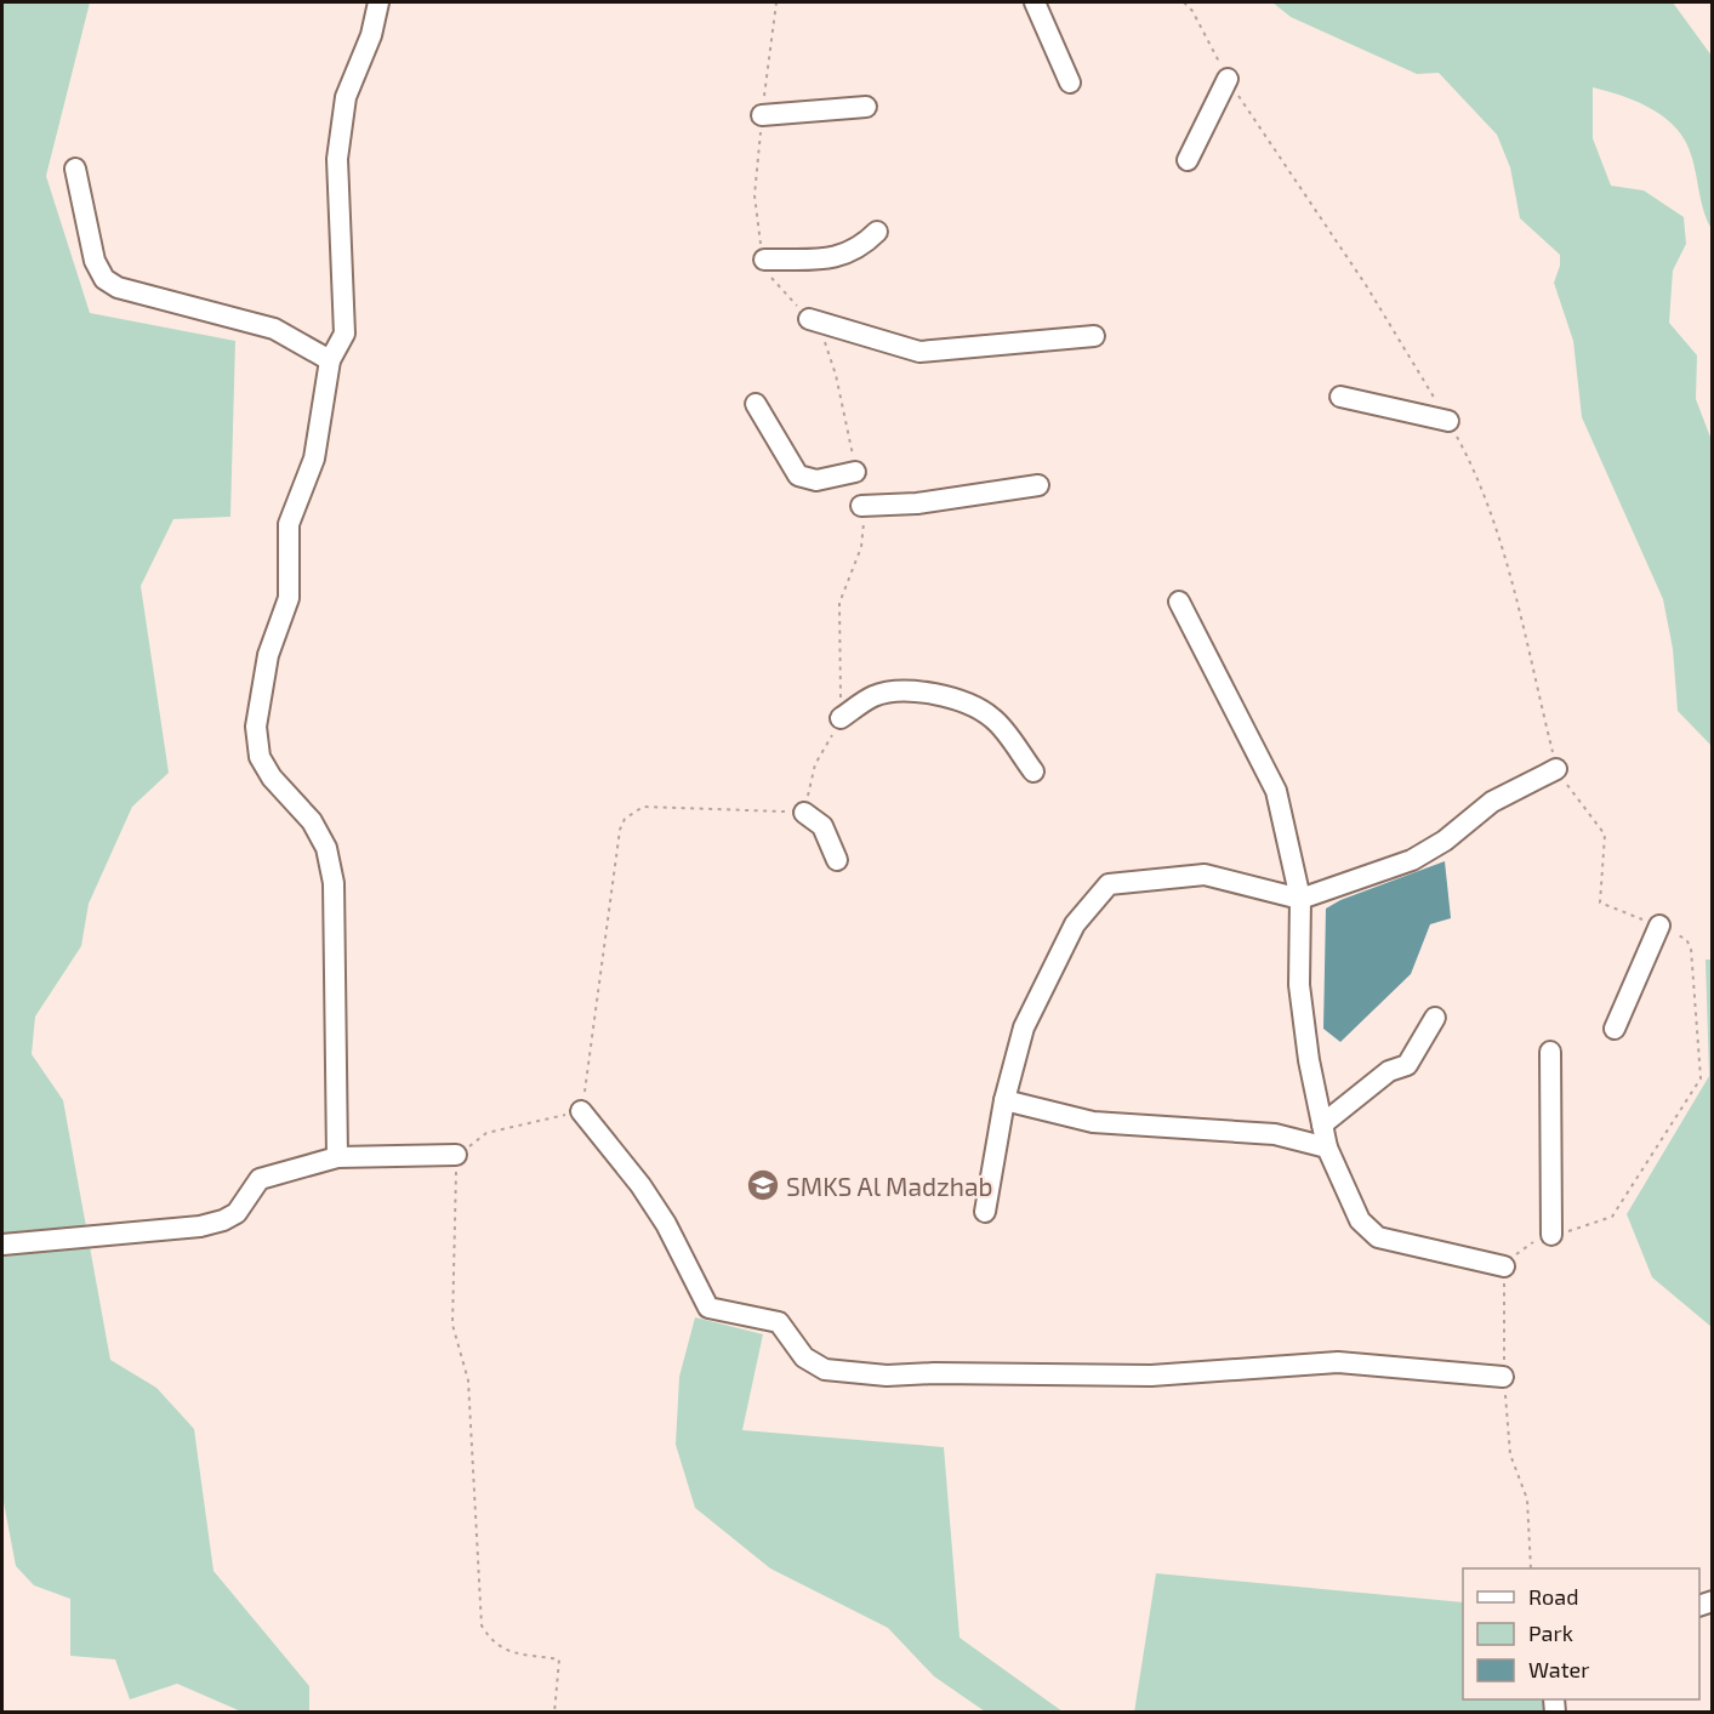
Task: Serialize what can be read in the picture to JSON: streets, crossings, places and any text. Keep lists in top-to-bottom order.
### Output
{
  "places": {
    "school or university": ["SMKS Al Madzhab"]
  },
  "legend": ["Road", "Park", "Water"]
}
